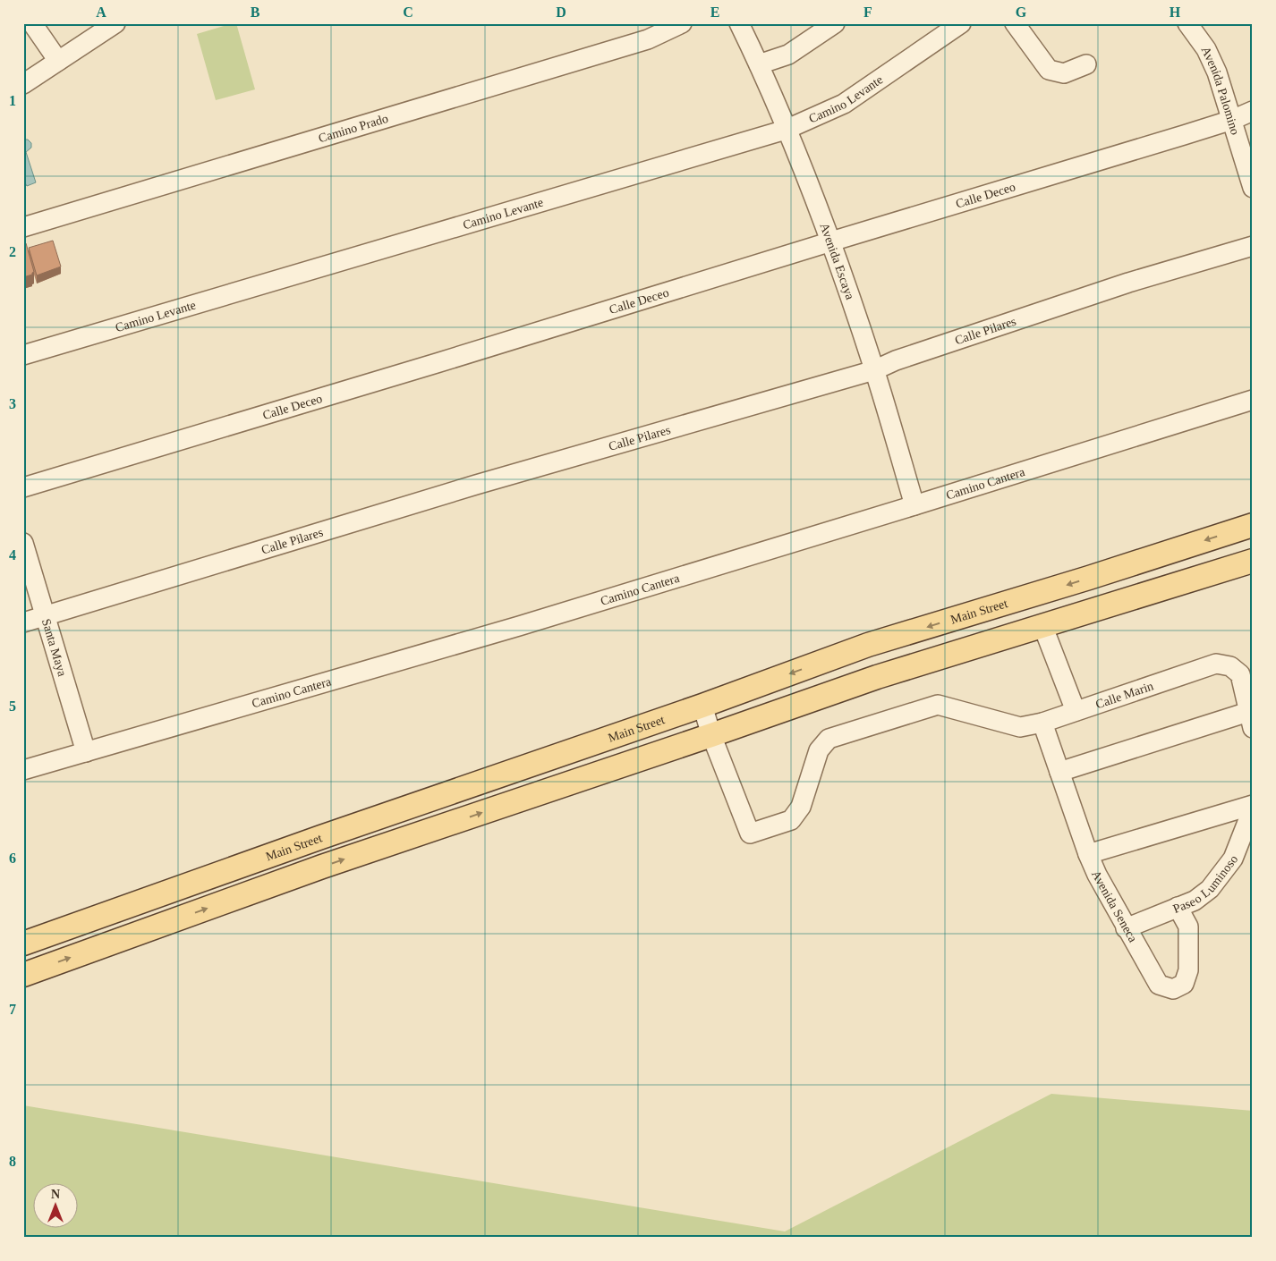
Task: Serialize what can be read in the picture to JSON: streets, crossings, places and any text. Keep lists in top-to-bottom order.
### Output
{
  "streets": {
    "main road": ["Main Street"],
    "street": [
      "Avenida Palomino",
      "Camino Levante",
      "Camino Prado",
      "Calle Deceo",
      "Avenida Escaya",
      "Calle Pilares",
      "Camino Cantera",
      "Santa Maya",
      "Calle Marin",
      "Paseo Luminoso",
      "Avenida Seneca"
    ]
  },
  "crossings": [
    ["Avenida Palomino", "Calle Deceo"],
    ["Camino Levante", "Avenida Escaya"],
    ["Calle Deceo", "Avenida Escaya"],
    ["Avenida Escaya", "Calle Pilares"],
    ["Avenida Escaya", "Camino Cantera"],
    ["Calle Pilares", "Santa Maya"],
    ["Camino Cantera", "Santa Maya"],
    ["Calle Marin", "Avenida Seneca"],
    ["Paseo Luminoso", "Avenida Seneca"]
  ],
  "north": "top",
  "grid": {
    "columns": [
      "A",
      "B",
      "C",
      "D",
      "E",
      "F",
      "G",
      "H"
    ],
    "rows": [
      "1",
      "2",
      "3",
      "4",
      "5",
      "6",
      "7",
      "8"
    ]
  }
}
